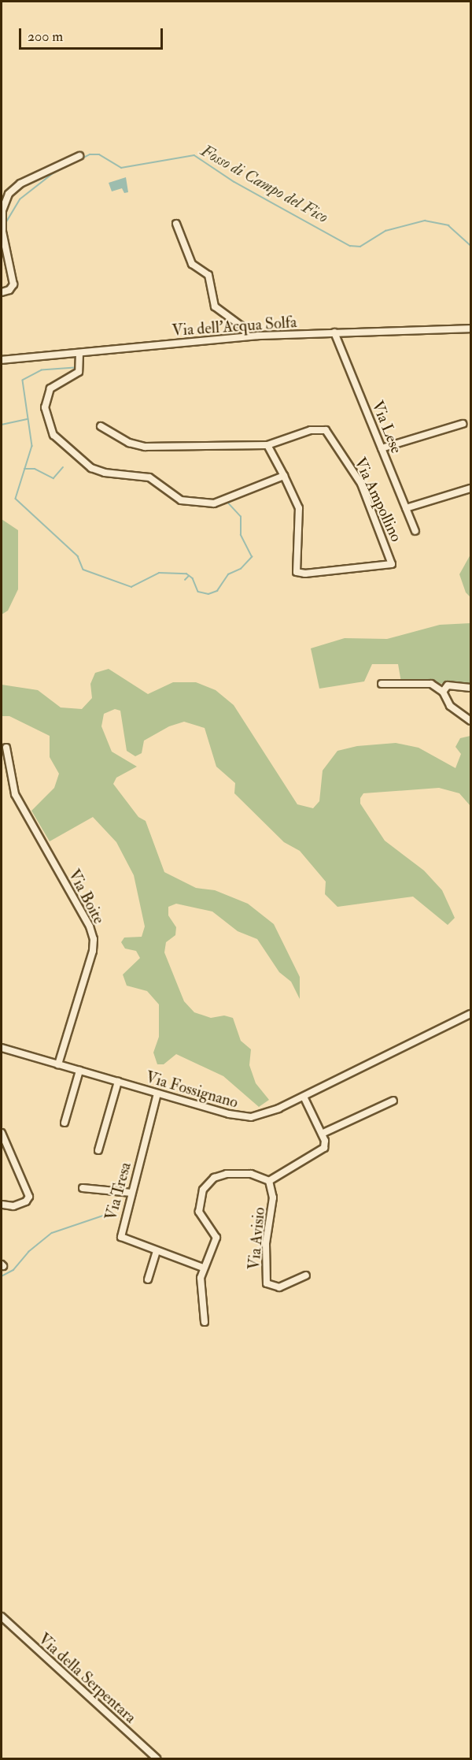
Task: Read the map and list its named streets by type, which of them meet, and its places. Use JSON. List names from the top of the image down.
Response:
{
  "streets": {
    "street": [
      "Via dell'Acqua Solfa",
      "Via Lese",
      "Via Ampollino",
      "Via Boite",
      "Via Fossignano",
      "Via Tresa",
      "Via Avisio",
      "Via della Serpentara"
    ]
  },
  "crossings": [
    ["Via dell'Acqua Solfa", "Via Lese"],
    ["Via Boite", "Via Fossignano"],
    ["Via Fossignano", "Via Tresa"]
  ],
  "water": ["Fosso di Campo del Fico"],
  "scale_bar": "200 m"
}
